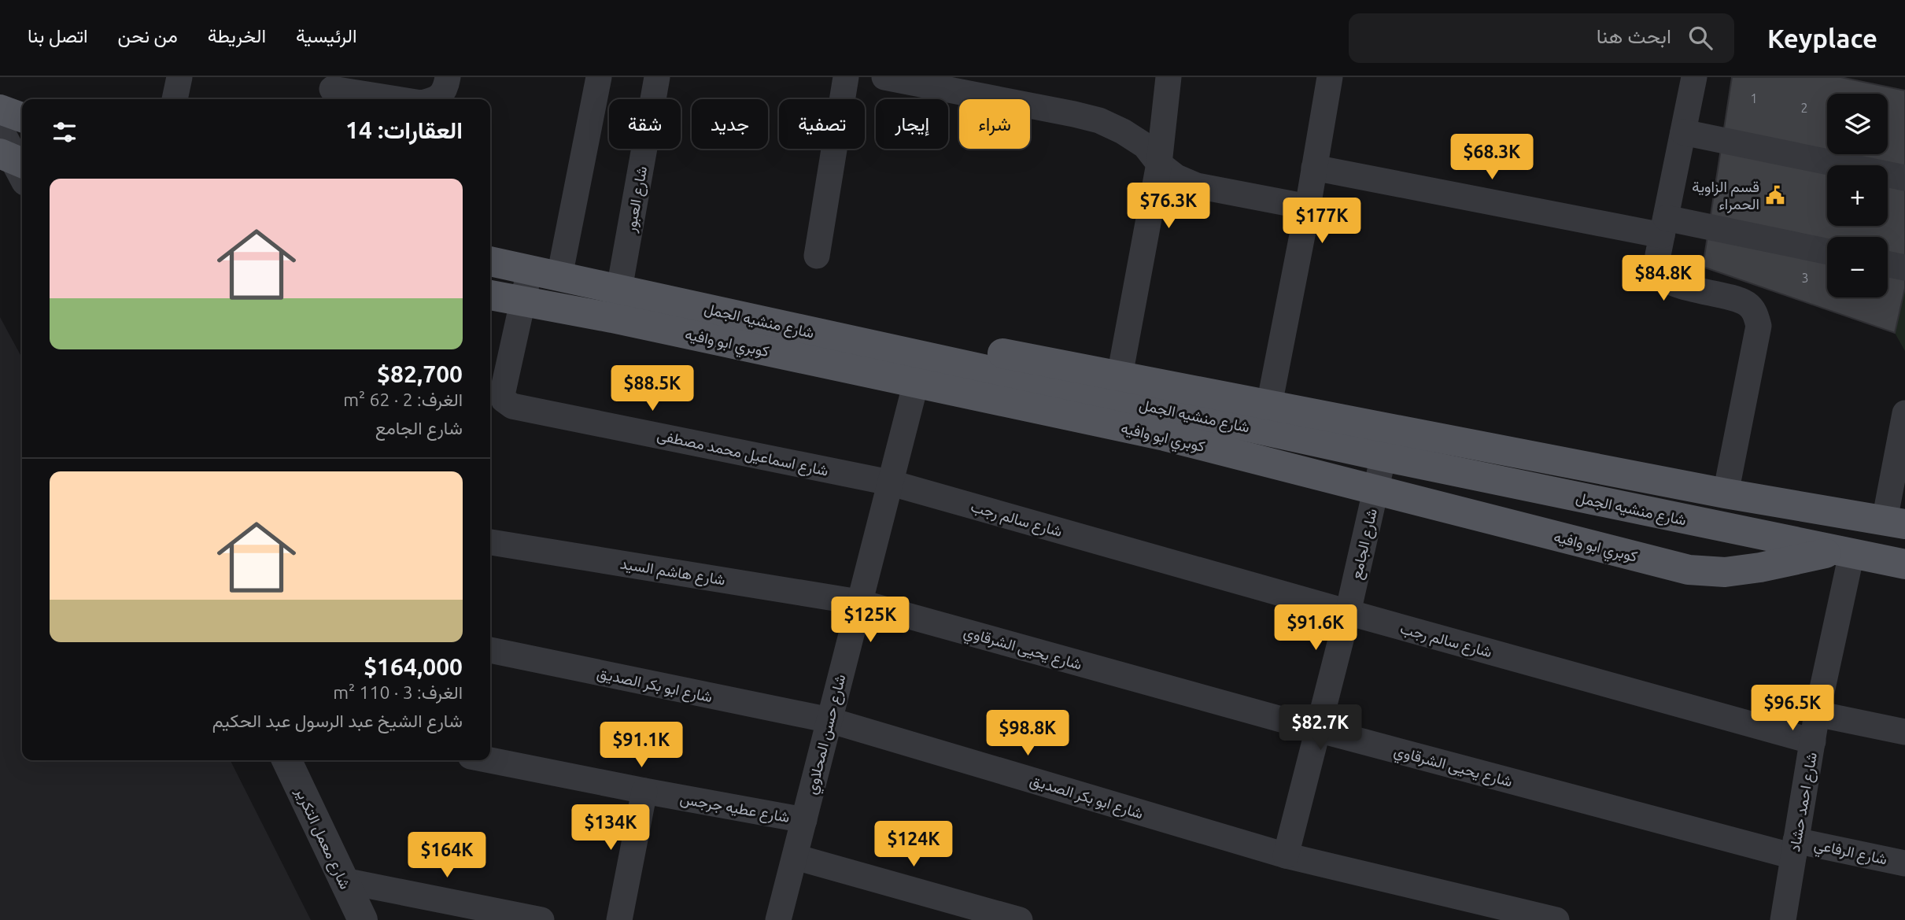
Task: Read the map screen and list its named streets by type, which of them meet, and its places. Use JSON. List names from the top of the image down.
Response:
{
  "streets": {
    "main road": ["شارع منشيه الجمل", "كوبري ابو وافيه"],
    "street": [
      "شارع العبور",
      "شارع اسماعيل محمد مصطفى",
      "شارع سالم رجب",
      "شارع الجامع",
      "شارع هاشم السيد",
      "شارع يحيى الشرقاوي",
      "شارع ابو بكر الصديق",
      "شارع حسن المحلاوي",
      "شارع احمد حشاد",
      "شارع عطيه جرجس",
      "شارع معمل التكرير",
      "شارع الرفاعي"
    ]
  },
  "crossings": [
    ["شارع العبور", "شارع منشيه الجمل"],
    ["شارع منشيه الجمل", "كوبري ابو وافيه"],
    ["شارع منشيه الجمل", "شارع اسماعيل محمد مصطفى"],
    ["شارع منشيه الجمل", "شارع الجامع"],
    ["شارع منشيه الجمل", "شارع حسن المحلاوي"],
    ["شارع منشيه الجمل", "شارع احمد حشاد"],
    ["كوبري ابو وافيه", "شارع احمد حشاد"],
    ["شارع اسماعيل محمد مصطفى", "شارع سالم رجب"],
    ["شارع اسماعيل محمد مصطفى", "شارع حسن المحلاوي"],
    ["شارع سالم رجب", "شارع الجامع"],
    ["شارع سالم رجب", "شارع حسن المحلاوي"],
    ["شارع سالم رجب", "شارع احمد حشاد"],
    ["شارع الجامع", "شارع يحيى الشرقاوي"],
    ["شارع الجامع", "شارع ابو بكر الصديق"],
    ["شارع هاشم السيد", "شارع يحيى الشرقاوي"],
    ["شارع هاشم السيد", "شارع حسن المحلاوي"],
    ["شارع يحيى الشرقاوي", "شارع حسن المحلاوي"],
    ["شارع يحيى الشرقاوي", "شارع احمد حشاد"],
    ["شارع يحيى الشرقاوي", "شارع الرفاعي"],
    ["شارع ابو بكر الصديق", "شارع حسن المحلاوي"],
    ["شارع حسن المحلاوي", "شارع عطيه جرجس"],
    ["شارع احمد حشاد", "شارع الرفاعي"]
  ],
  "places": {
    "public building": ["قسم الزاوية الحمراء"]
  },
  "house_numbers": ["1", "2", "3"],
  "page": {
    "header": "Keyplace",
    "search": "ابحث هنا",
    "nav": [
      "الرئيسية",
      "الخريطة",
      "من نحن",
      "اتصل بنا"
    ],
    "map_buttons": ["+", "−"],
    "chip": [
      "شراء",
      "إيجار",
      "تصفية",
      "جديد",
      "شقة"
    ],
    "heading": "العقارات: 14",
    "price": [
      "$68.3K",
      "$76.3K",
      "$177K",
      "$84.8K",
      "$88.5K",
      "$125K",
      "$91.6K",
      "$96.5K",
      "$82.7K",
      "$98.8K",
      "$91.1K",
      "$134K",
      "$124K",
      "$164K"
    ],
    "list": [
      {
        "name": "$82,700",
        "note": "الغرف: 2 · 62 m² · شارع الجامع"
      },
      {
        "name": "$164,000",
        "note": "الغرف: 3 · 110 m² · شارع الشيخ عبد الرسول عبد الحكيم"
      }
    ]
  }
}
